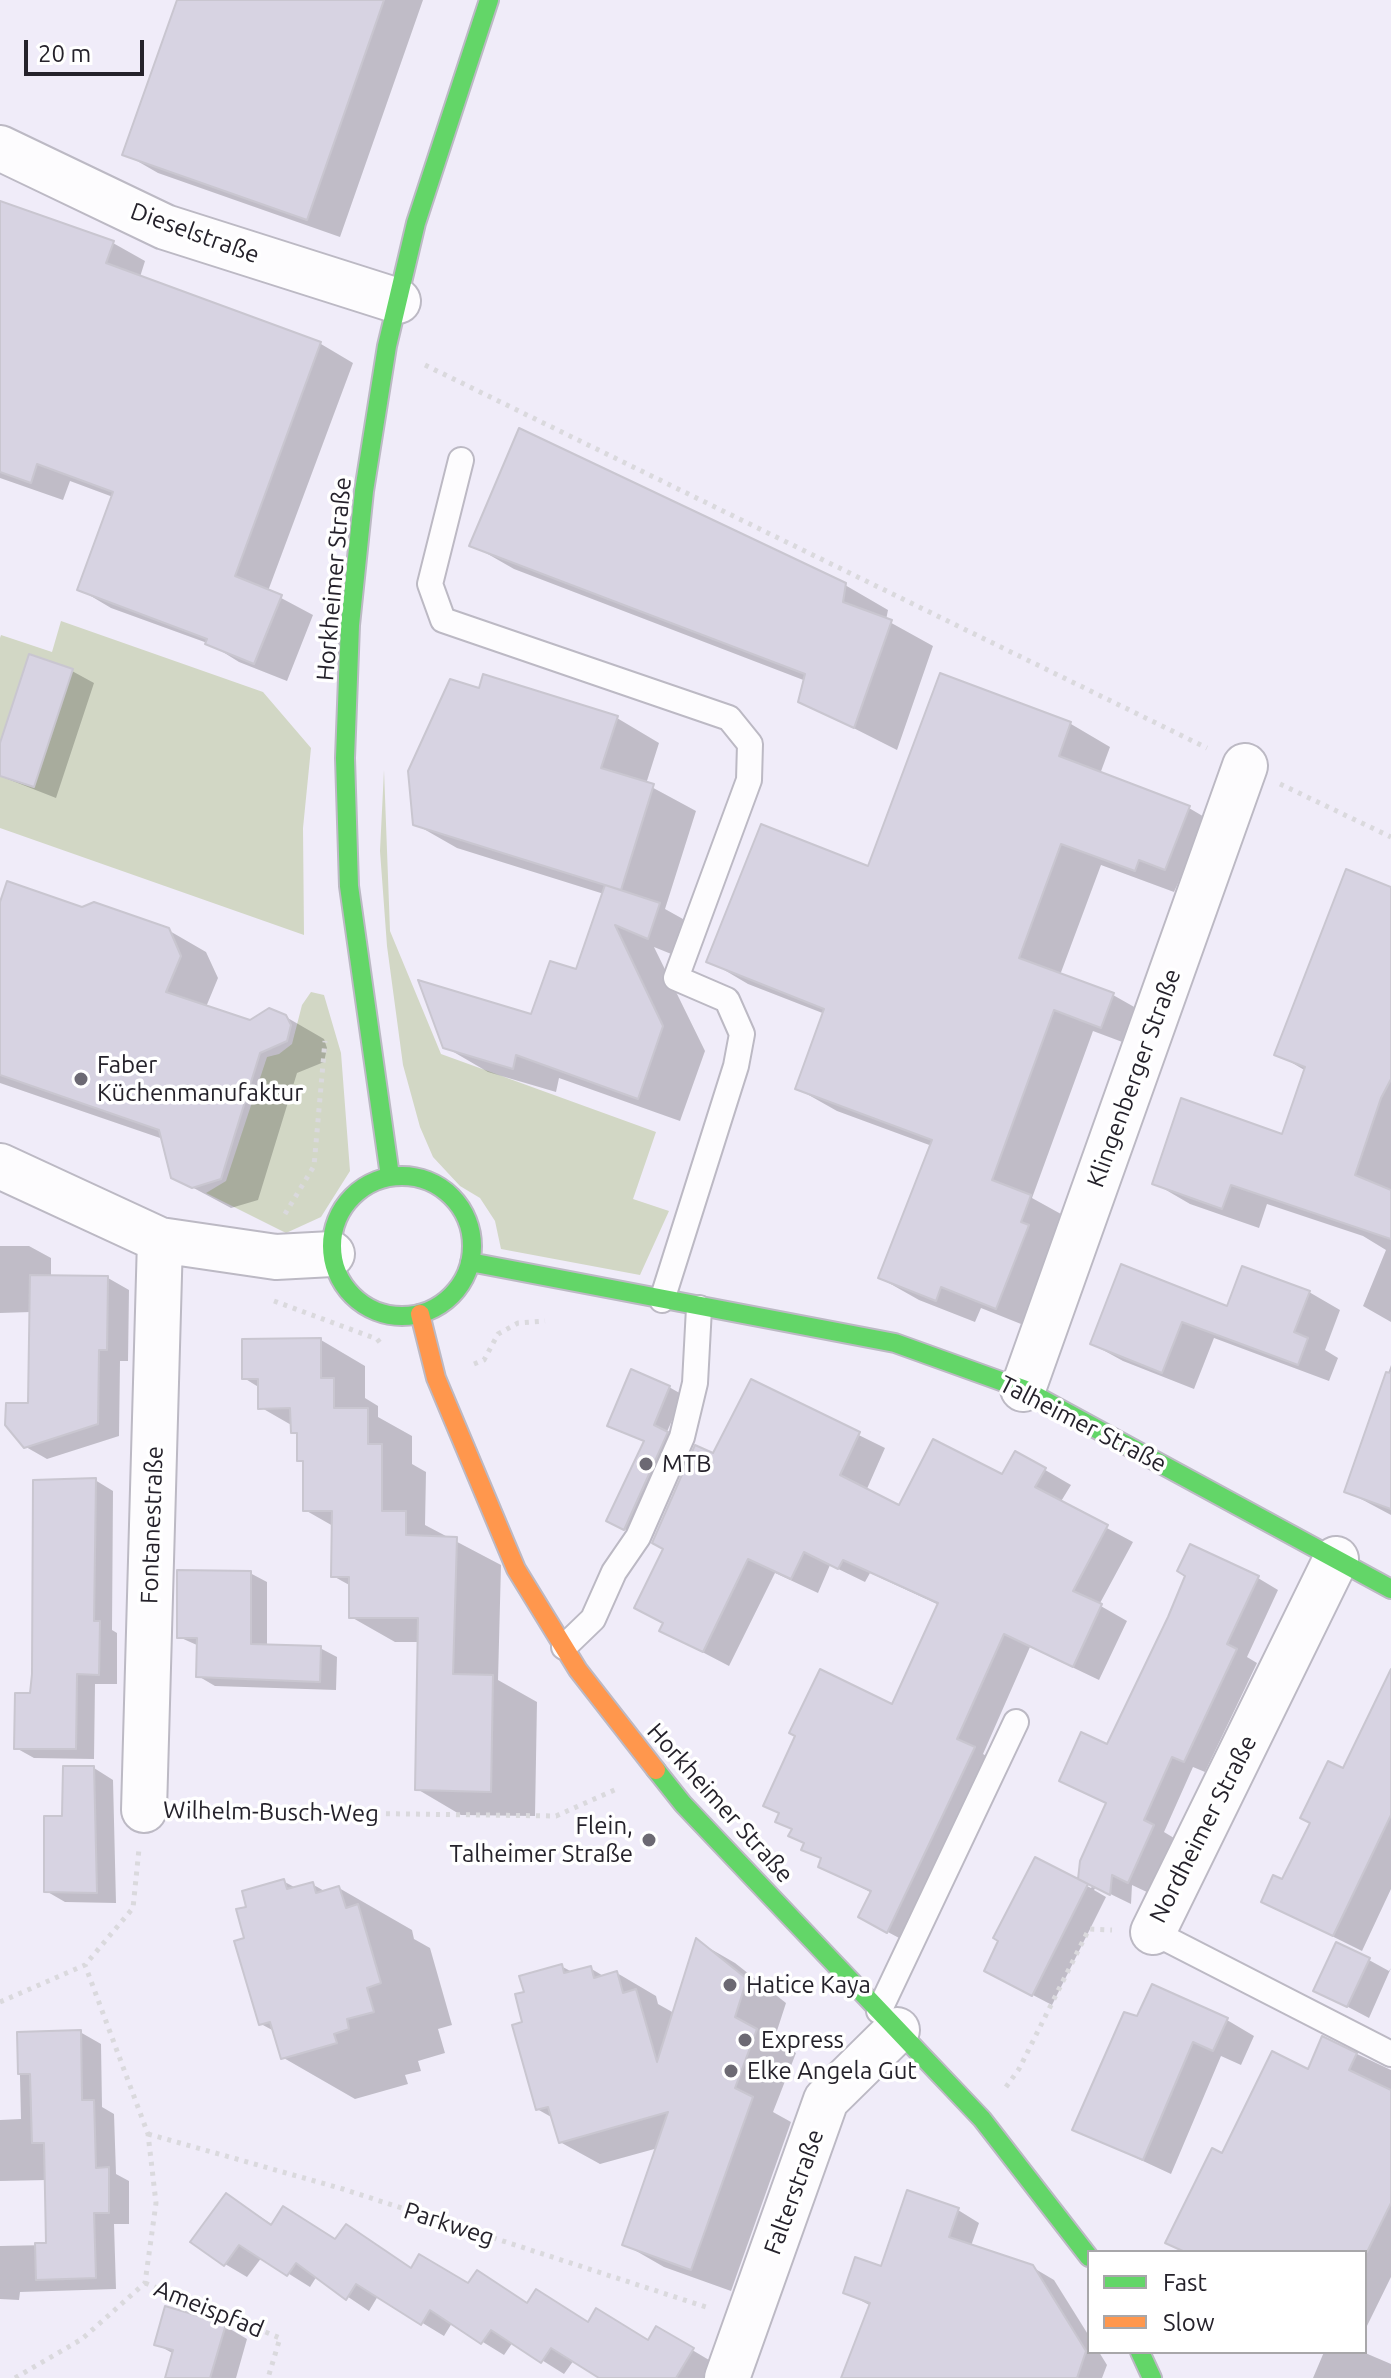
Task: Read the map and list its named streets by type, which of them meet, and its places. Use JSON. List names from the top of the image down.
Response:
{
  "streets": {
    "main road": ["Horkheimer Straße", "Talheimer Straße"],
    "street": [
      "Dieselstraße",
      "Klingenberger Straße",
      "Fontanestraße",
      "Nordheimer Straße",
      "Falterstraße"
    ],
    "path": ["Wilhelm-Busch-Weg", "Parkweg", "Ameispfad"]
  },
  "crossings": [
    ["Dieselstraße", "Horkheimer Straße"],
    ["Horkheimer Straße", "Talheimer Straße"],
    ["Horkheimer Straße", "Wilhelm-Busch-Weg"],
    ["Horkheimer Straße", "Nordheimer Straße"],
    ["Horkheimer Straße", "Falterstraße"],
    ["Klingenberger Straße", "Talheimer Straße"],
    ["Talheimer Straße", "Nordheimer Straße"],
    ["Fontanestraße", "Wilhelm-Busch-Weg"],
    ["Falterstraße", "Parkweg"]
  ],
  "places": [
    "Faber Küchenmanufaktur",
    "MTB",
    "Flein, Talheimer Straße",
    "Hatice Kaya",
    "Express",
    "Elke Angela Gut"
  ],
  "legend": ["Fast", "Slow"],
  "scale_bar": "20 m"
}
